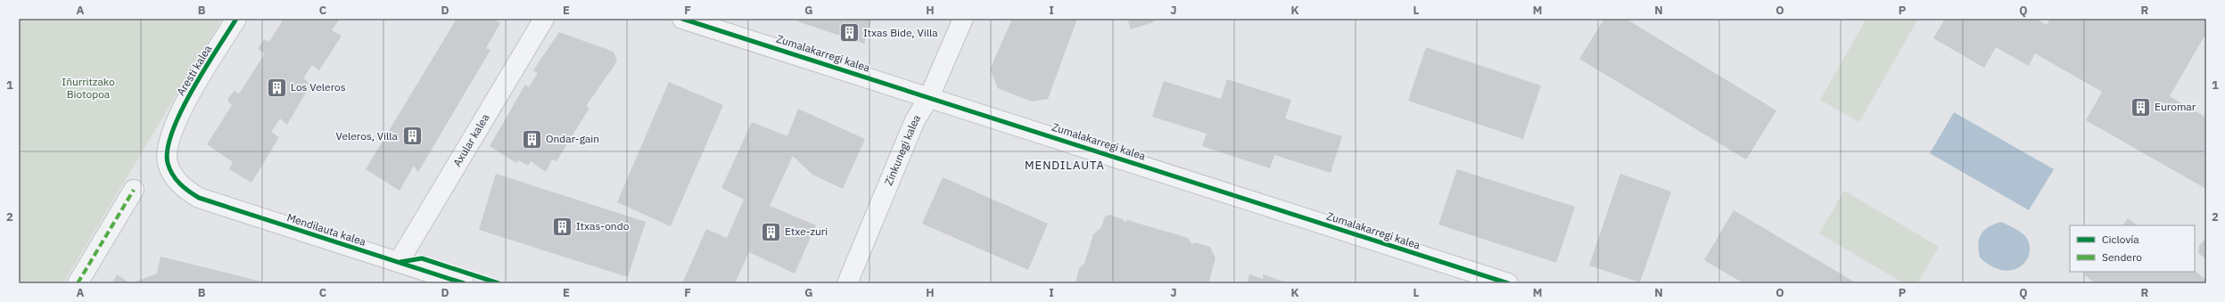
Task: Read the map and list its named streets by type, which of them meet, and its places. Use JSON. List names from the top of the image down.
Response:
{
  "streets": {
    "street": [
      "Zumalakarregi kalea",
      "Aresti kalea",
      "Axular kalea",
      "Zinkunegi kalea",
      "Mendilauta kalea"
    ]
  },
  "crossings": [
    ["Zumalakarregi kalea", "Zinkunegi kalea"],
    ["Aresti kalea", "Mendilauta kalea"],
    ["Axular kalea", "Mendilauta kalea"]
  ],
  "districts": ["MENDILAUTA"],
  "parks": ["Iñurritzako Biotopoa"],
  "places": {
    "building": [
      "Itxas Bide, Villa",
      "Los Veleros",
      "Euromar",
      "Veleros, Villa",
      "Ondar-gain",
      "Itxas-ondo",
      "Etxe-zuri"
    ]
  },
  "legend": ["Ciclovía", "Sendero"],
  "grid": {
    "columns": [
      "A",
      "B",
      "C",
      "D",
      "E",
      "F",
      "G",
      "H",
      "I",
      "J",
      "K",
      "L",
      "M",
      "N",
      "O",
      "P",
      "Q",
      "R"
    ],
    "rows": ["1", "2"]
  }
}
